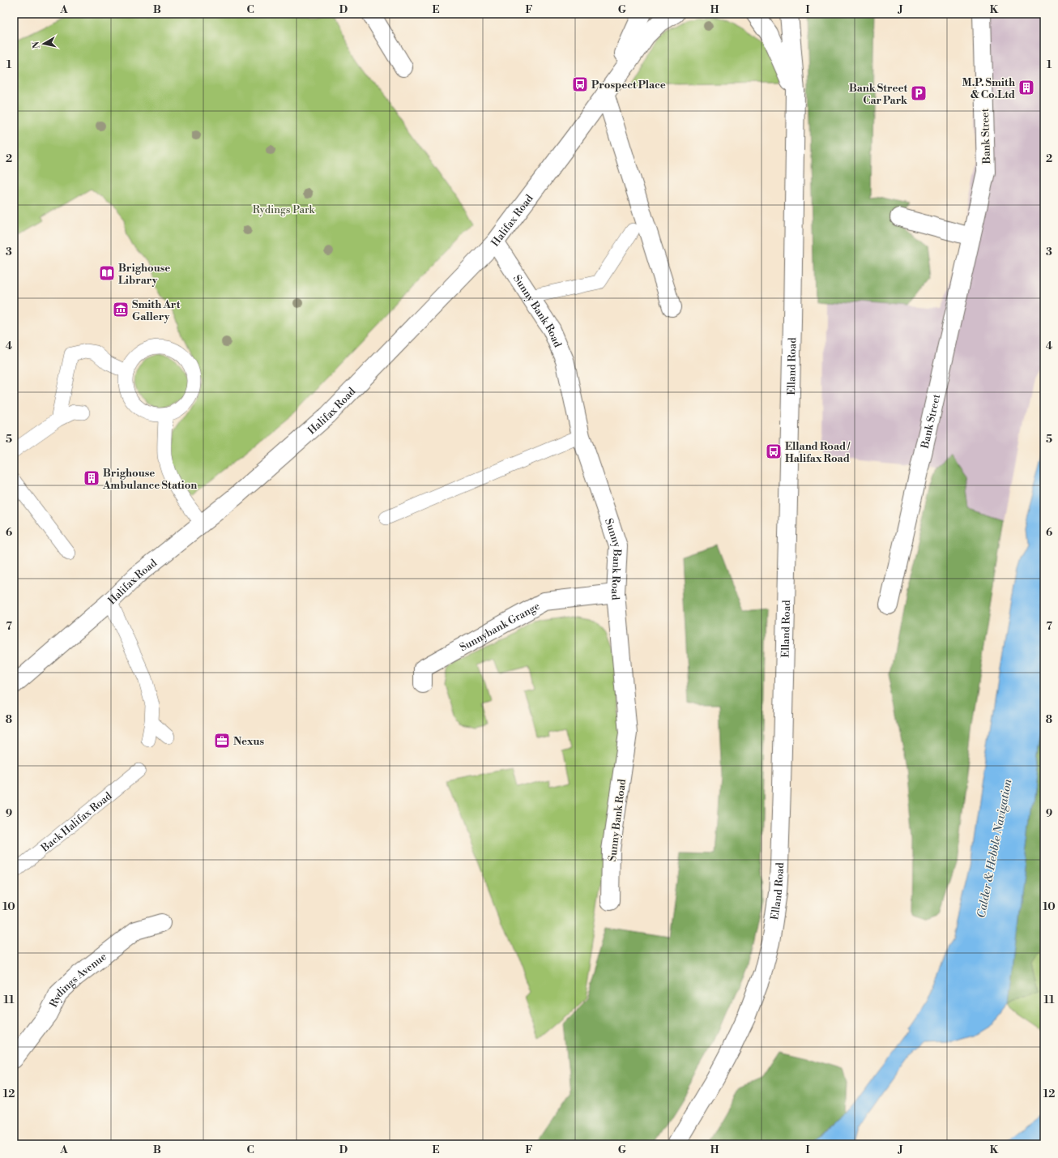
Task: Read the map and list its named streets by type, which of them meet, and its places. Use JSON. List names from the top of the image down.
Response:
{
  "streets": {
    "main road": [
      "Bank Street",
      "Halifax Road",
      "Sunny Bank Road",
      "Elland Road",
      "Sunnybank Grange",
      "Rydings Avenue"
    ],
    "lane": ["Back Halifax Road"]
  },
  "crossings": [
    ["Halifax Road", "Sunny Bank Road"],
    ["Sunny Bank Road", "Sunnybank Grange"]
  ],
  "water": ["Calder & Hebble Navigation"],
  "parks": ["Rydings Park"],
  "places": {
    "bus stop": ["Prospect Place", "Elland Road / Halifax Road"],
    "building": ["M.P. Smith & Co.Ltd", "Brighouse Ambulance Station"],
    "parking": ["Bank Street Car Park"],
    "library": ["Brighouse Library"],
    "museum": ["Smith Art Gallery"],
    "office": ["Nexus"]
  },
  "north": "left",
  "grid": {
    "columns": [
      "A",
      "B",
      "C",
      "D",
      "E",
      "F",
      "G",
      "H",
      "I",
      "J",
      "K"
    ],
    "rows": [
      "1",
      "2",
      "3",
      "4",
      "5",
      "6",
      "7",
      "8",
      "9",
      "10",
      "11",
      "12"
    ]
  }
}
